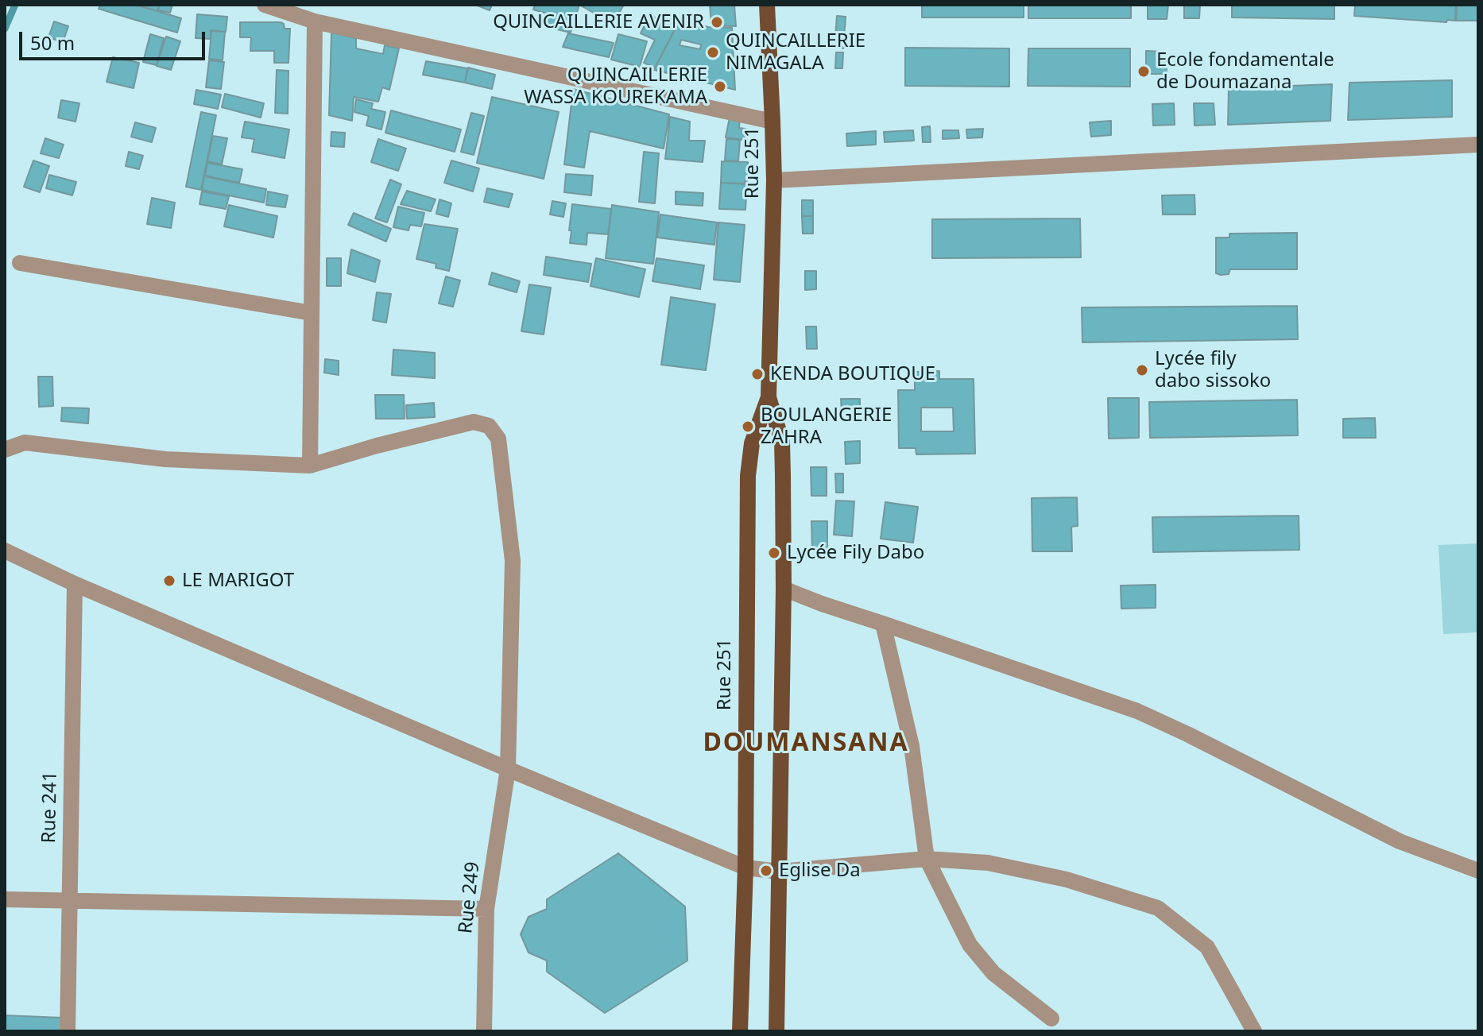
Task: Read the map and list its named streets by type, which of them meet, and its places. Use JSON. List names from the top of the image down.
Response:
{
  "streets": {
    "main road": ["Rue 251"],
    "street": ["Rue 241", "Rue 249"]
  },
  "districts": ["DOUMANSANA"],
  "places": [
    "QUINCAILLERIE AVENIR",
    "QUINCAILLERIE NIMAGALA",
    "Ecole fondamentale de Doumazana",
    "QUINCAILLERIE WASSA KOUREKAMA",
    "Lycée fily dabo sissoko",
    "KENDA BOUTIQUE",
    "BOULANGERIE ZAHRA",
    "Lycée Fily Dabo",
    "LE MARIGOT",
    "Eglise Da"
  ],
  "scale_bar": "50 m"
}
